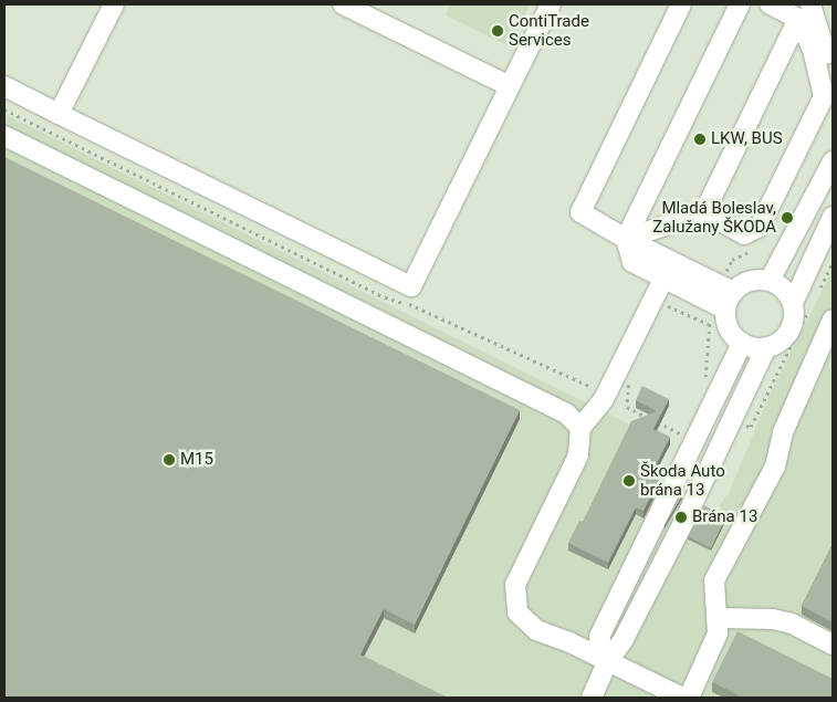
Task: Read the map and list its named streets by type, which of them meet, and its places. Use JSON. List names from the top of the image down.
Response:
{
  "places": [
    "ContiTrade Services",
    "LKW, BUS",
    "Mladá Boleslav, Zalužany ŠKODA",
    "M15",
    "Škoda Auto brána 13",
    "Brána 13"
  ]
}
